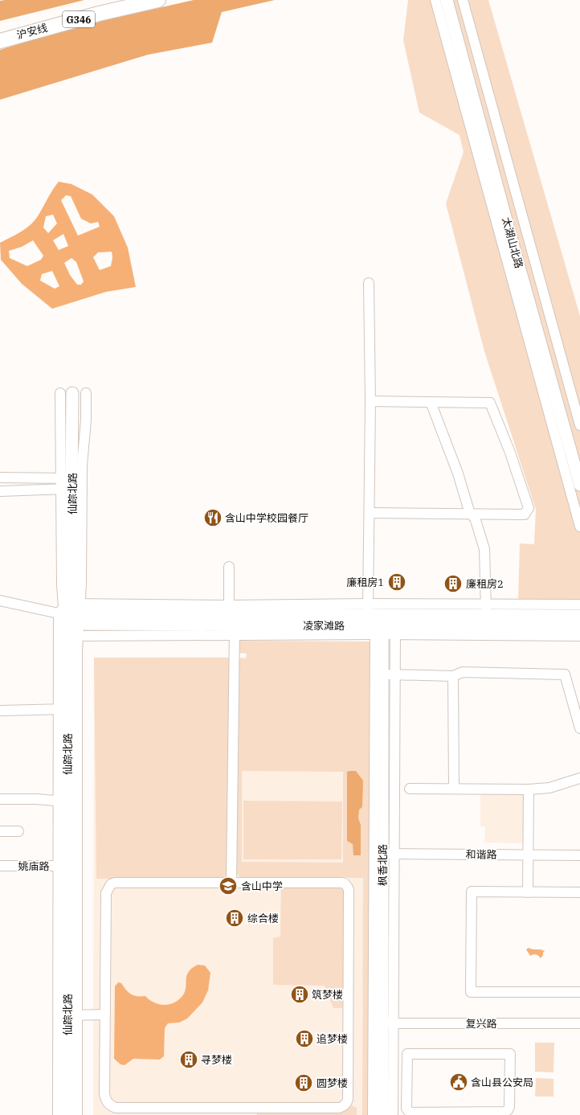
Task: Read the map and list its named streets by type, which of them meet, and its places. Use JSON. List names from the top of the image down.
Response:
{
  "streets": {
    "highway": ["G346", "沪安线"],
    "main road": [
      "太湖山北路",
      "仙踪北路",
      "凌家滩路",
      "枫香北路"
    ],
    "street": ["和谐路", "姚庙路", "复兴路"]
  },
  "crossings": [
    ["仙踪北路", "凌家滩路"],
    ["仙踪北路", "姚庙路"],
    ["凌家滩路", "枫香北路"],
    ["和谐路", "枫香北路"],
    ["枫香北路", "复兴路"]
  ],
  "places": {
    "restaurant": ["含山中学校园餐厅"],
    "building": [
      "廉租房1",
      "廉租房2",
      "综合楼",
      "筑梦楼",
      "追梦楼",
      "寻梦楼",
      "圆梦楼"
    ],
    "school or university": ["含山中学"],
    "public building": ["含山县公安局"]
  }
}
